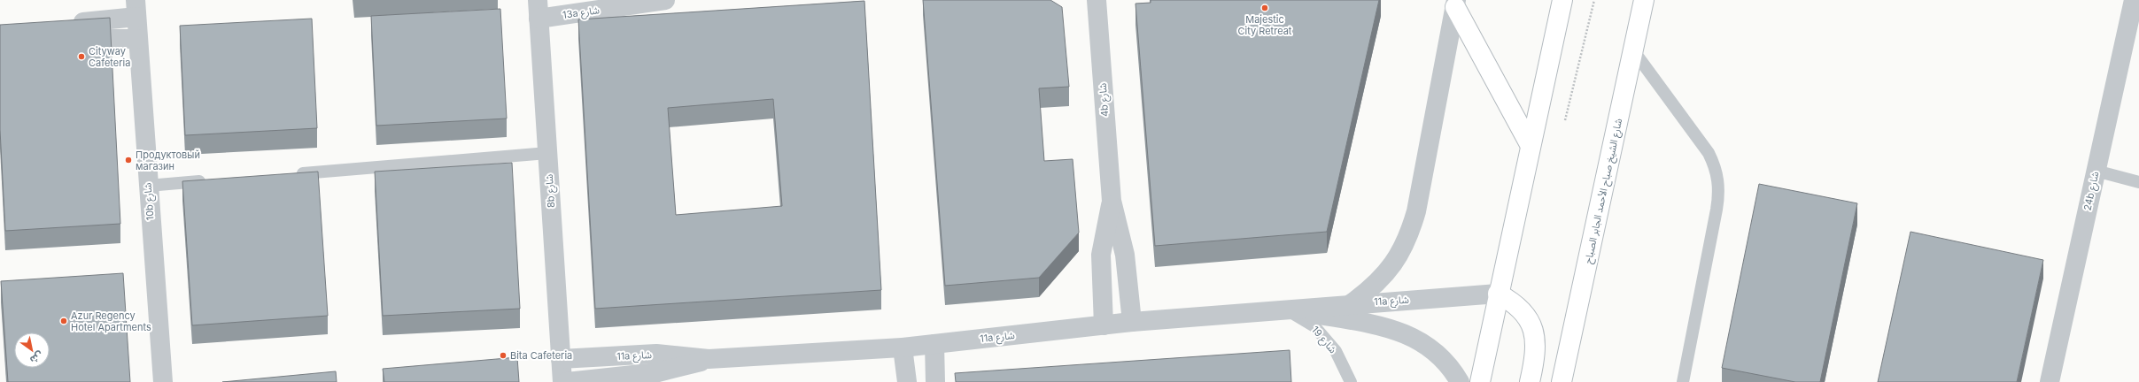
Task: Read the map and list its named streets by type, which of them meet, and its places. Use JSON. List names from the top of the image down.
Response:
{
  "streets": {
    "main road": ["شارع الشيخ صباح الأحمد الجابر الصباح"],
    "street": [
      "13a شارع",
      "4b شارع",
      "8b شارع",
      "24b شارع",
      "10b شارع",
      "11a شارع"
    ],
    "lane": ["شارع 19"]
  },
  "crossings": [
    ["13a شارع", "8b شارع"],
    ["4b شارع", "11a شارع"],
    ["8b شارع", "11a شارع"],
    ["11a شارع", "شارع 19"]
  ],
  "places": [
    "Majestic City Retreat",
    "Cityway Cafeteria",
    "Продуктовый магазин",
    "Azur Regency Hotel Apartments",
    "Bita Cafeteria"
  ],
  "north": "bottom right"
}
